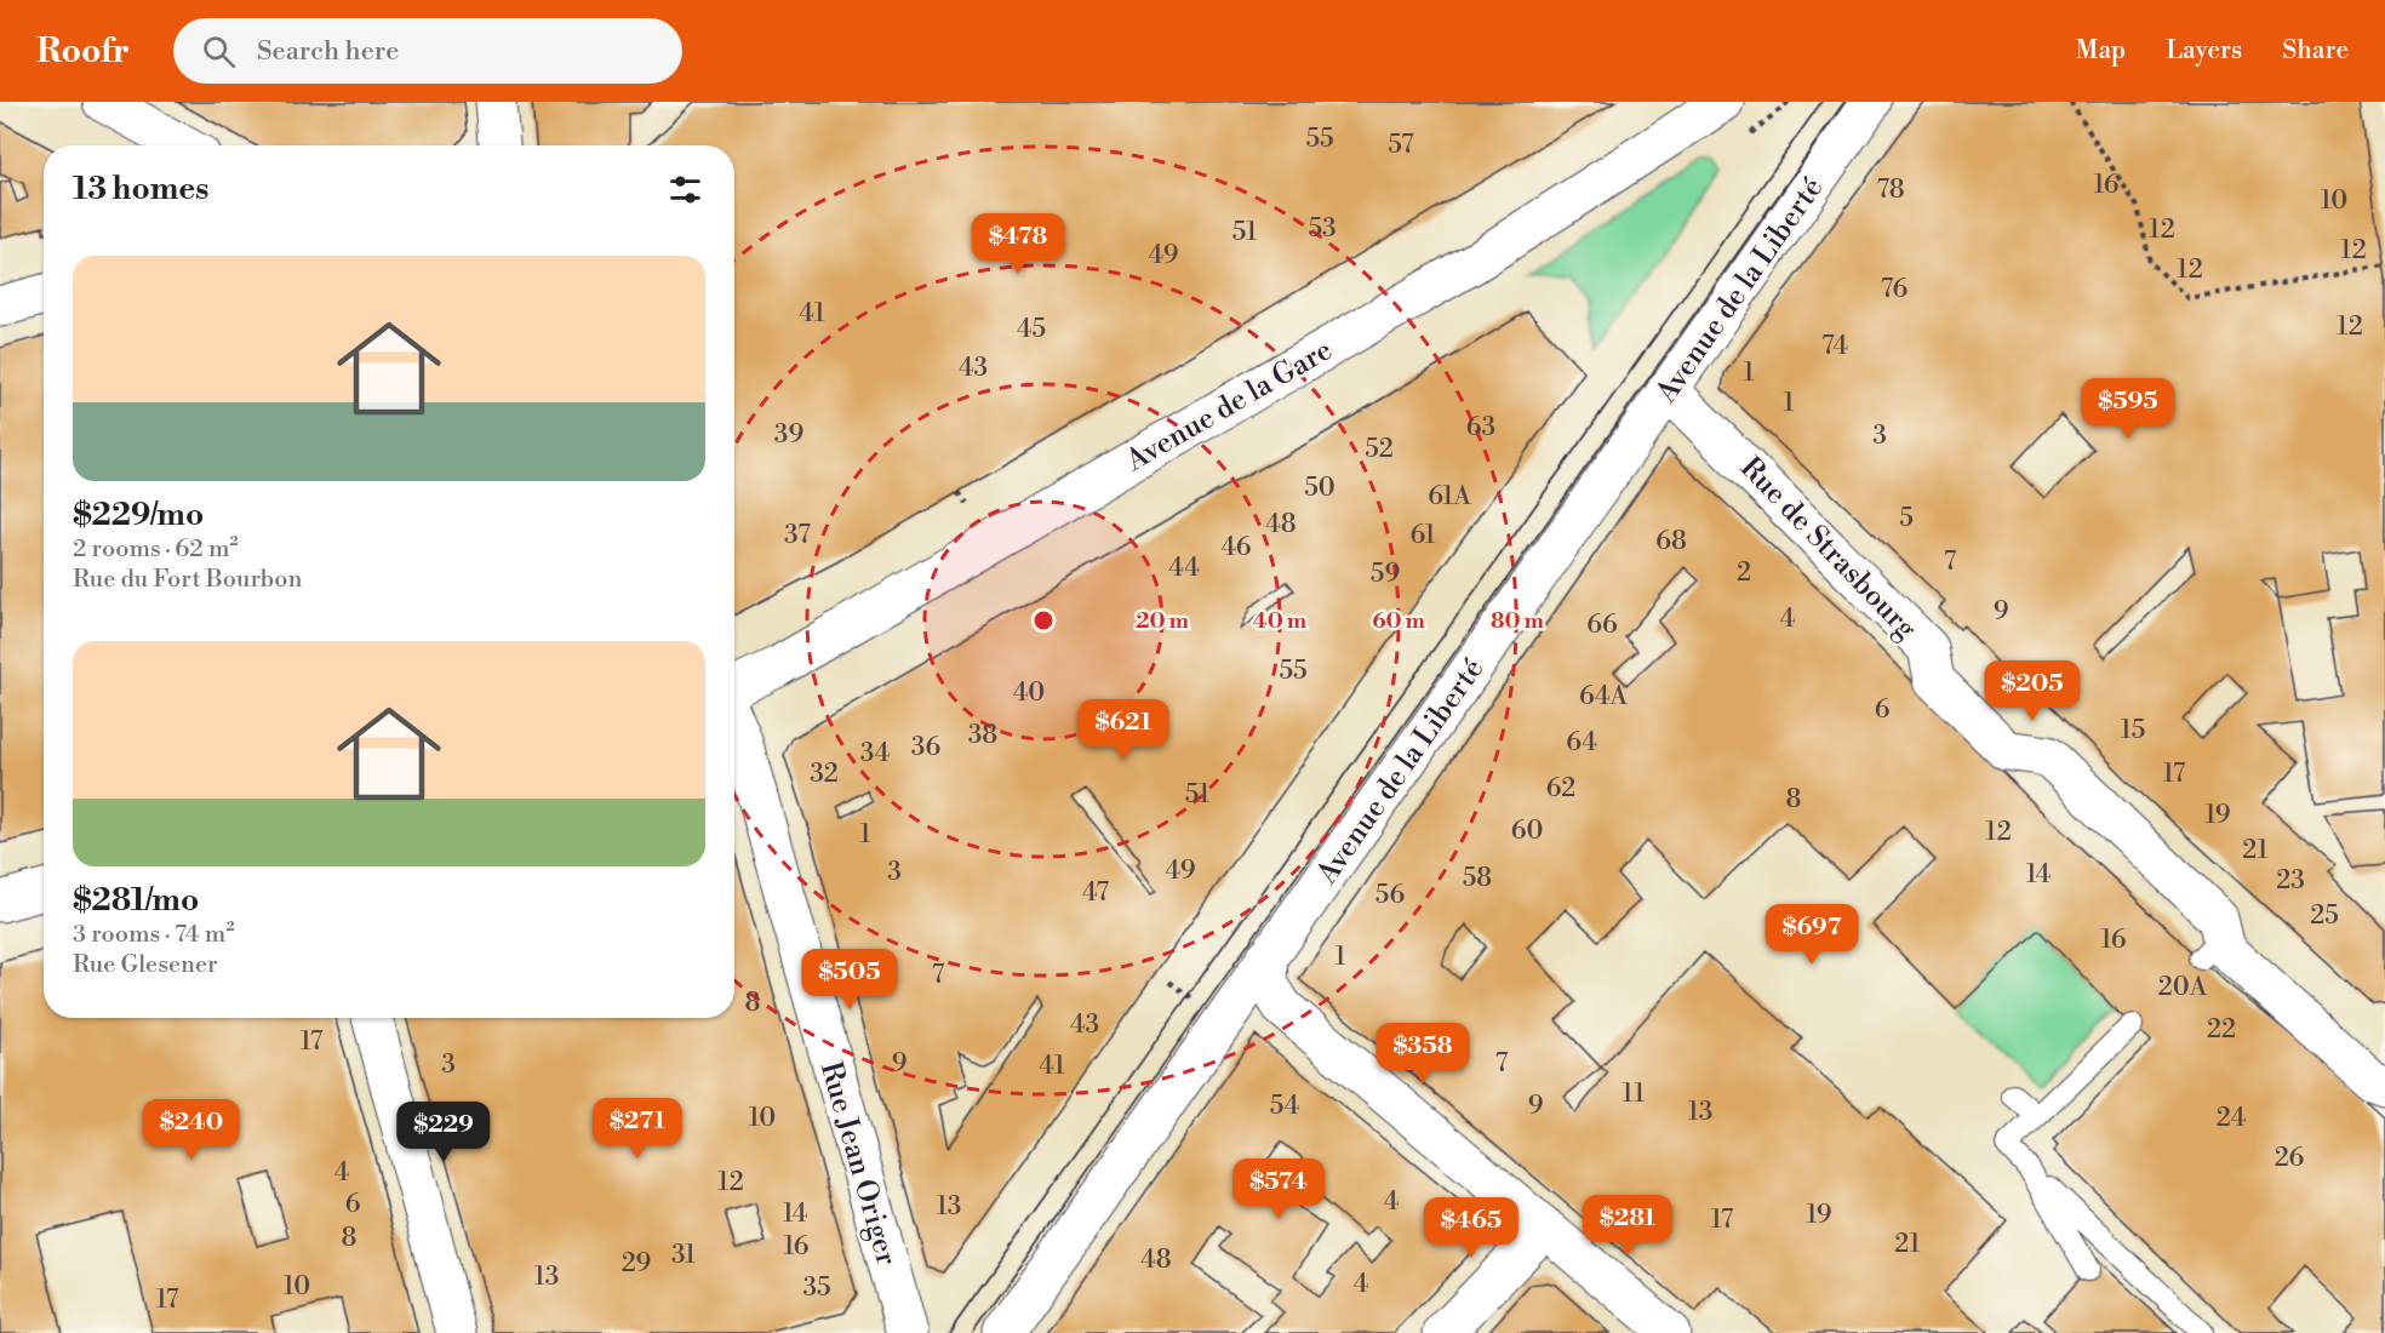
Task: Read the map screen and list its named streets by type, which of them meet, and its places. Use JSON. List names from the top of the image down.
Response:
{
  "streets": {
    "main road": [
      "Avenue de la Liberté",
      "Avenue de la Gare",
      "Rue de Strasbourg",
      "Rue Jean Origer"
    ]
  },
  "crossings": [
    ["Avenue de la Liberté", "Rue de Strasbourg"]
  ],
  "house_numbers": [
    "55",
    "57",
    "16",
    "78",
    "10",
    "53",
    "12",
    "51",
    "12",
    "49",
    "12",
    "76",
    "41",
    "12",
    "45",
    "74",
    "43",
    "1",
    "1",
    "63",
    "39",
    "3",
    "52",
    "50",
    "61A",
    "5",
    "48",
    "37",
    "61",
    "68",
    "46",
    "7",
    "44",
    "2",
    "59",
    "9",
    "4",
    "66",
    "55",
    "40",
    "64A",
    "6",
    "15",
    "38",
    "64",
    "36",
    "34",
    "32",
    "17",
    "62",
    "51",
    "8",
    "19",
    "60",
    "12",
    "1",
    "21",
    "49",
    "3",
    "14",
    "58",
    "23",
    "47",
    "56",
    "25",
    "16",
    "1",
    "7",
    "20A",
    "8",
    "43",
    "22",
    "17",
    "9",
    "7",
    "3",
    "41",
    "11",
    "54",
    "9",
    "13",
    "10",
    "24",
    "26",
    "4",
    "12",
    "4",
    "6",
    "13",
    "14",
    "19",
    "17",
    "8",
    "21",
    "16",
    "31",
    "48",
    "29",
    "13",
    "4",
    "10",
    "35",
    "17"
  ],
  "page": {
    "header": "Roofr",
    "search": "Search here",
    "nav": ["Map", "Layers", "Share"],
    "heading": "13 homes",
    "price": [
      "$478",
      "$595",
      "$205",
      "$621",
      "$697",
      "$505",
      "$358",
      "$271",
      "$240",
      "$229",
      "$574",
      "$281",
      "$465"
    ],
    "list": [
      {
        "name": "$229/mo",
        "note": "2 rooms · 62 m² · Rue du Fort Bourbon"
      },
      {
        "name": "$281/mo",
        "note": "3 rooms · 74 m² · Rue Glesener"
      }
    ]
  },
  "rings": [
    "20 m",
    "40 m",
    "60 m",
    "80 m"
  ]
}
